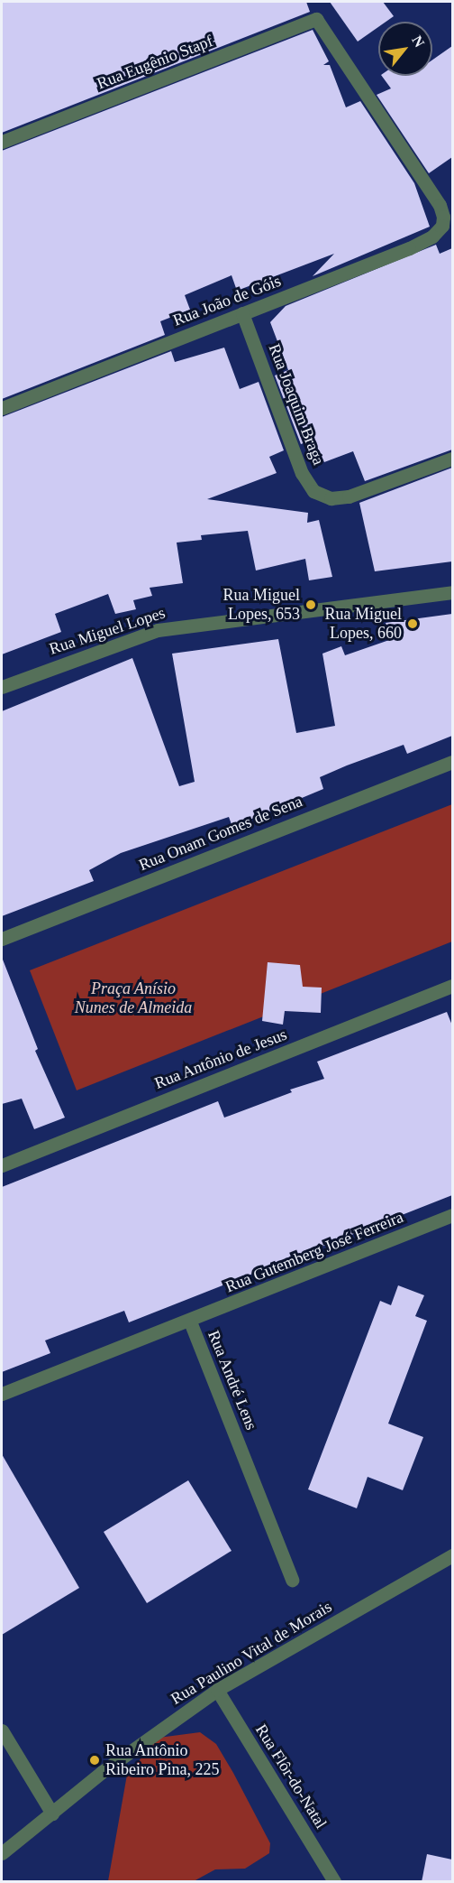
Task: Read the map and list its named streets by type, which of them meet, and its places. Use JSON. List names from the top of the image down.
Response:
{
  "streets": {
    "street": [
      "Rua Eugênio Stapf",
      "Rua João de Góis",
      "Rua Joaquim Braga",
      "Rua Miguel Lopes",
      "Rua Onam Gomes de Sena",
      "Rua Antônio de Jesus",
      "Rua Gutemberg José Ferreira",
      "Rua André Lens",
      "Rua Paulino Vital de Morais",
      "Rua Flôr-do-Natal"
    ]
  },
  "crossings": [
    ["Rua Eugênio Stapf", "Rua João de Góis"],
    ["Rua João de Góis", "Rua Joaquim Braga"],
    ["Rua Gutemberg José Ferreira", "Rua André Lens"],
    ["Rua Paulino Vital de Morais", "Rua Flôr-do-Natal"]
  ],
  "parks": ["Praça Anísio Nunes de Almeida"],
  "places": ["Rua Miguel Lopes, 653", "Rua Miguel Lopes, 660", "Rua Antônio Ribeiro Pina, 225"],
  "north": "top right"
}
